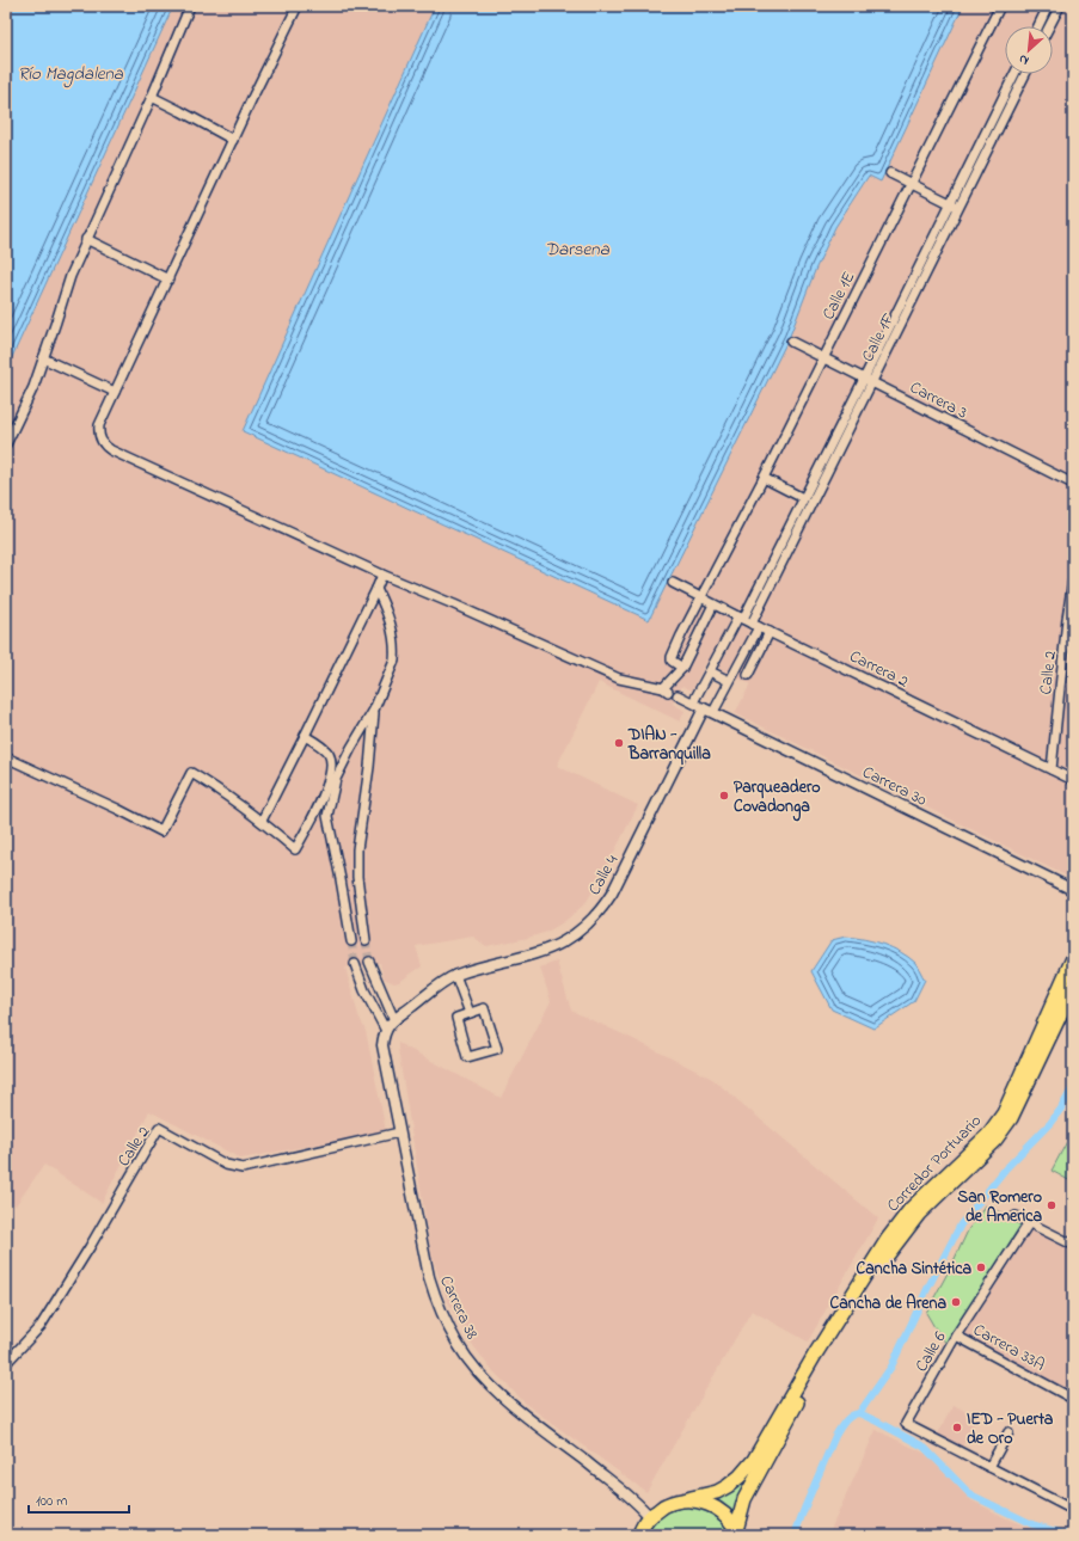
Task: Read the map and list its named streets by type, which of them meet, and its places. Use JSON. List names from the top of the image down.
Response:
{
  "streets": {
    "main road": ["Corredor Portuario"],
    "street": [
      "Calle 1E",
      "Calle 1F",
      "Carrera 3",
      "Carrera 2",
      "Calle 2",
      "Carrera 30",
      "Calle 4",
      "Carrera 38",
      "Carrera 33A",
      "Calle 6"
    ]
  },
  "crossings": [
    ["Calle 1E", "Carrera 3"],
    ["Calle 1E", "Carrera 2"],
    ["Calle 1F", "Carrera 3"],
    ["Calle 1F", "Carrera 2"],
    ["Calle 1F", "Carrera 30"],
    ["Carrera 2", "Calle 2"],
    ["Calle 2", "Carrera 38"],
    ["Carrera 30", "Calle 4"],
    ["Calle 4", "Carrera 38"],
    ["Corredor Portuario", "Carrera 38"],
    ["Carrera 33A", "Calle 6"]
  ],
  "water": ["Río Magdalena", "Darsena"],
  "places": [
    "DIAN - Barranquilla",
    "Parqueadero Covadonga",
    "San Romero de America",
    "Cancha Sintética",
    "Cancha de Arena",
    "IED - Puerta de Oro"
  ],
  "scale_bar": "100 m",
  "north": "bottom left"
}
